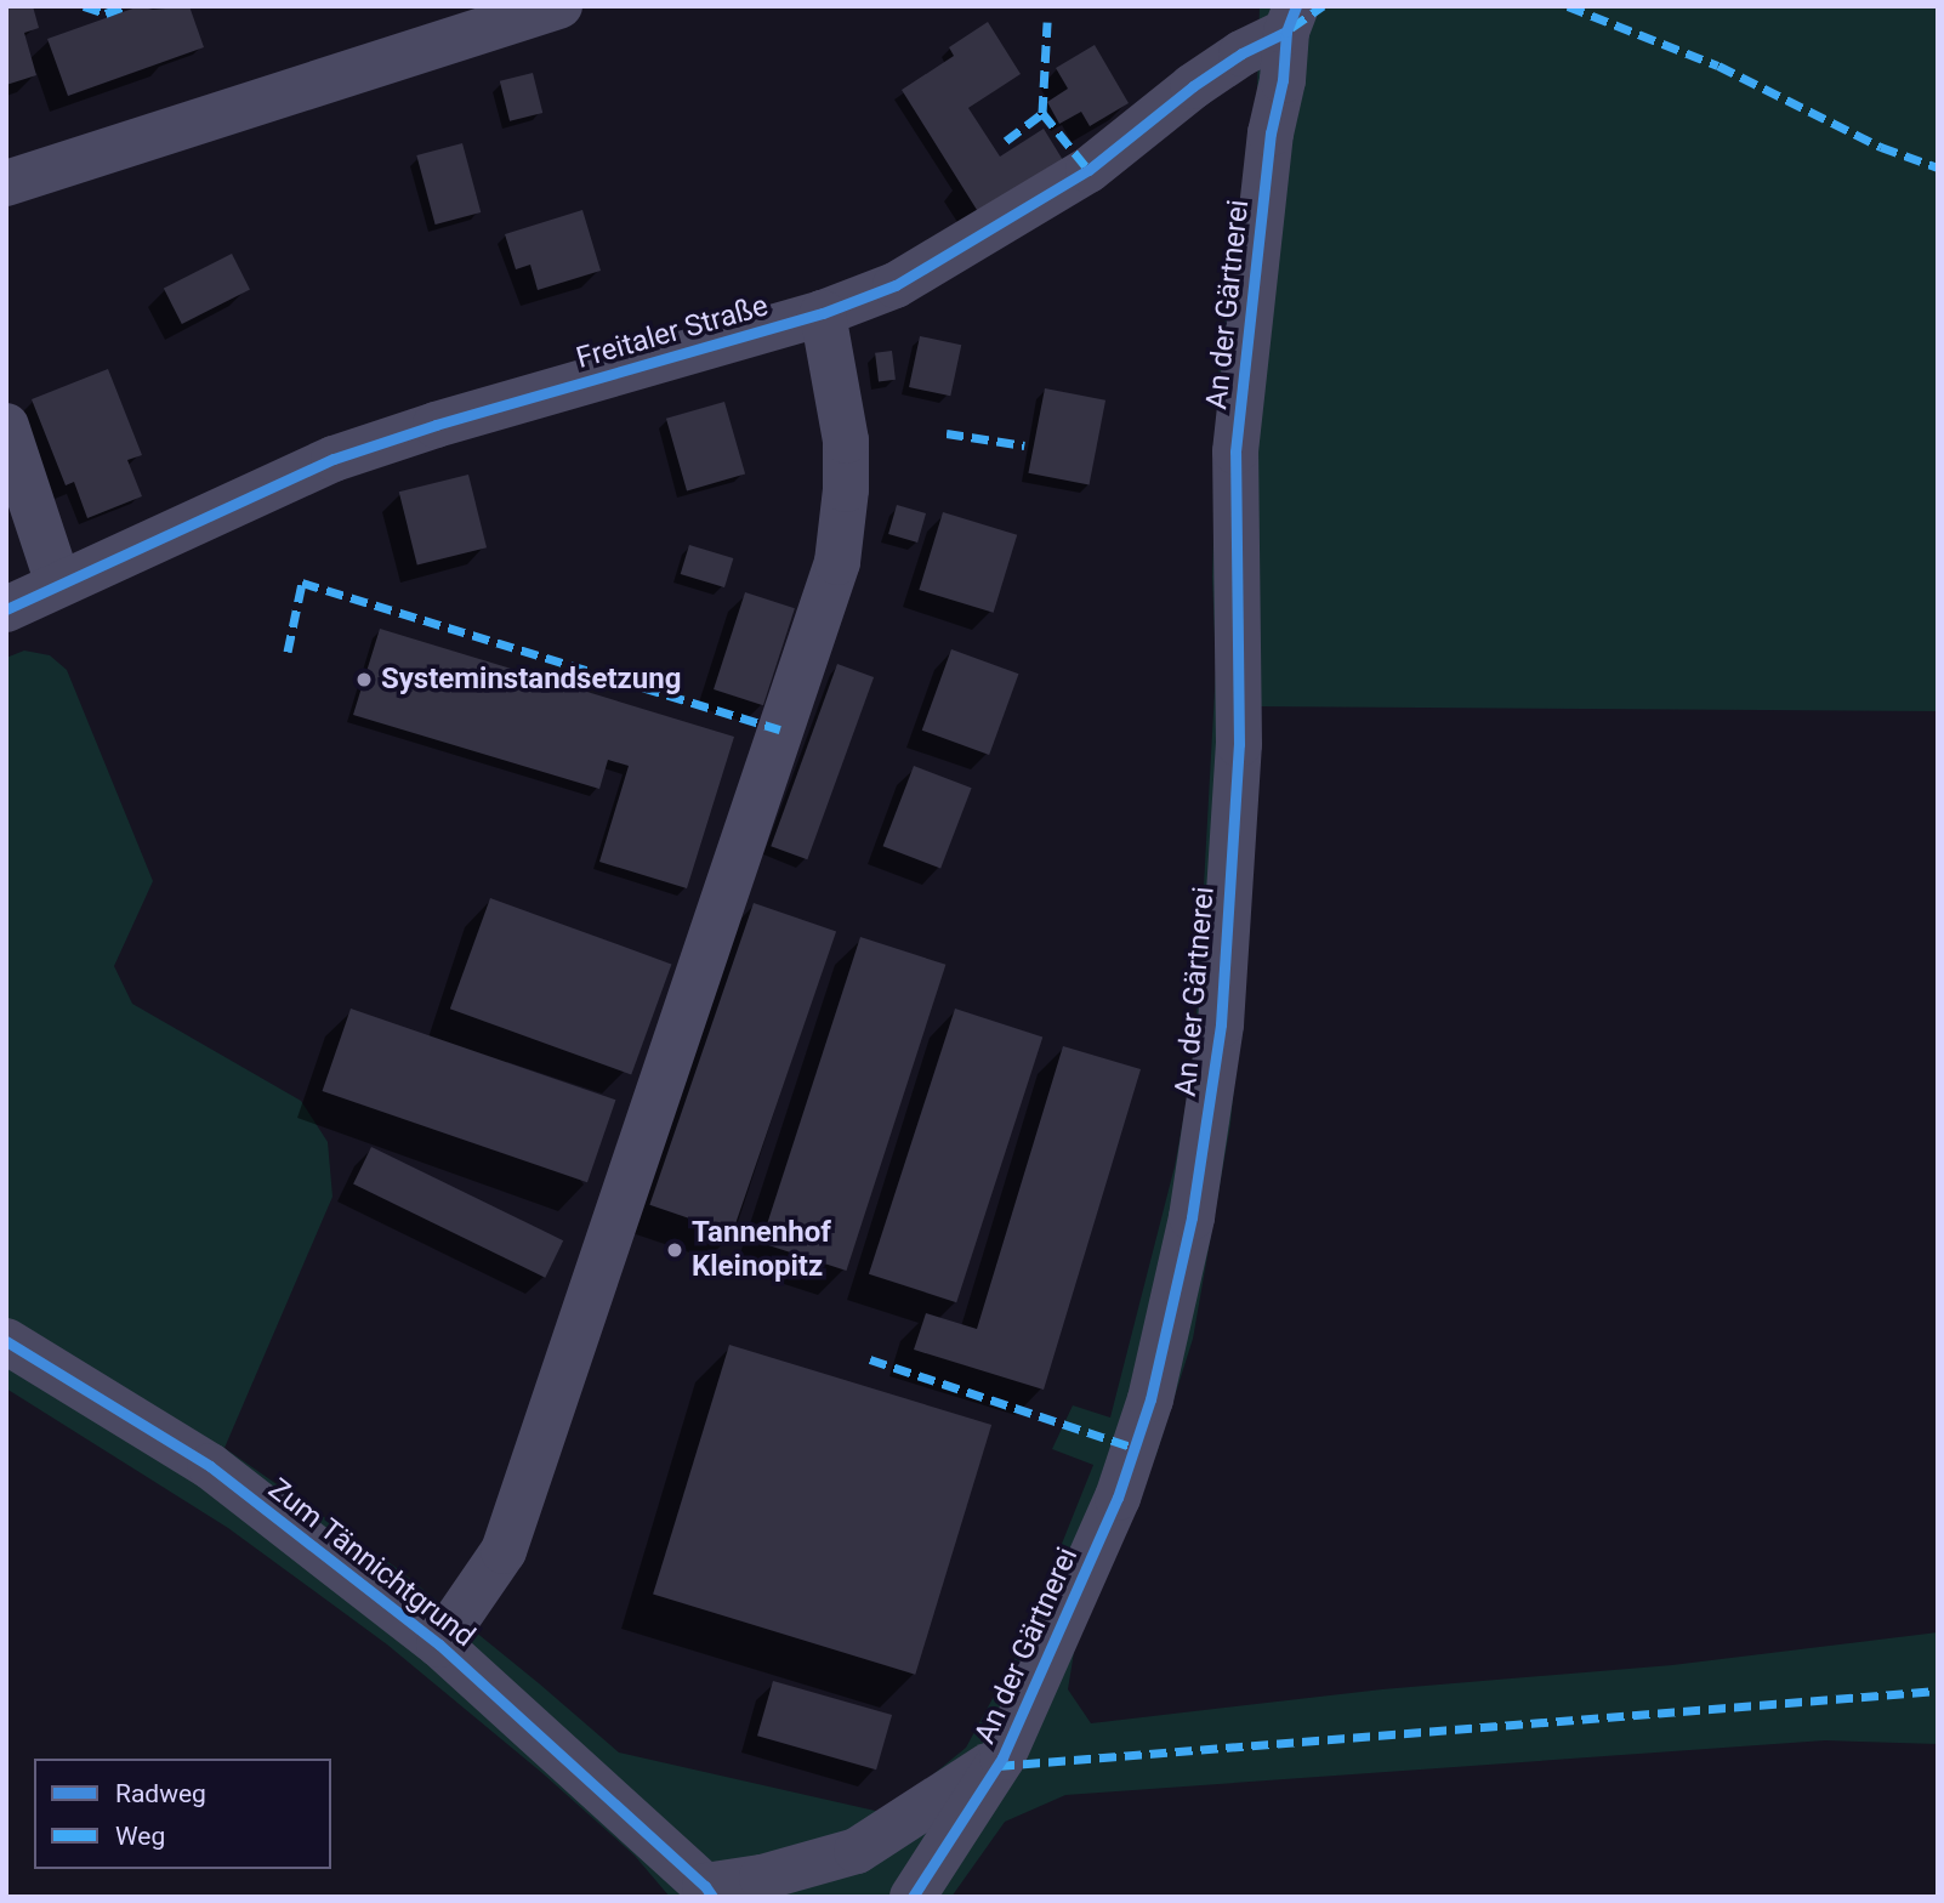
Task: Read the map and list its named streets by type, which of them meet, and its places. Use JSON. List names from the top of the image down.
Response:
{
  "streets": {
    "street": ["An der Gärtnerei", "Freitaler Straße", "Zum Tännichtgrund"]
  },
  "crossings": [
    ["An der Gärtnerei", "Freitaler Straße"]
  ],
  "places": ["Systeminstandsetzung", "Tannenhof Kleinopitz"],
  "legend": ["Radweg", "Weg"]
}
